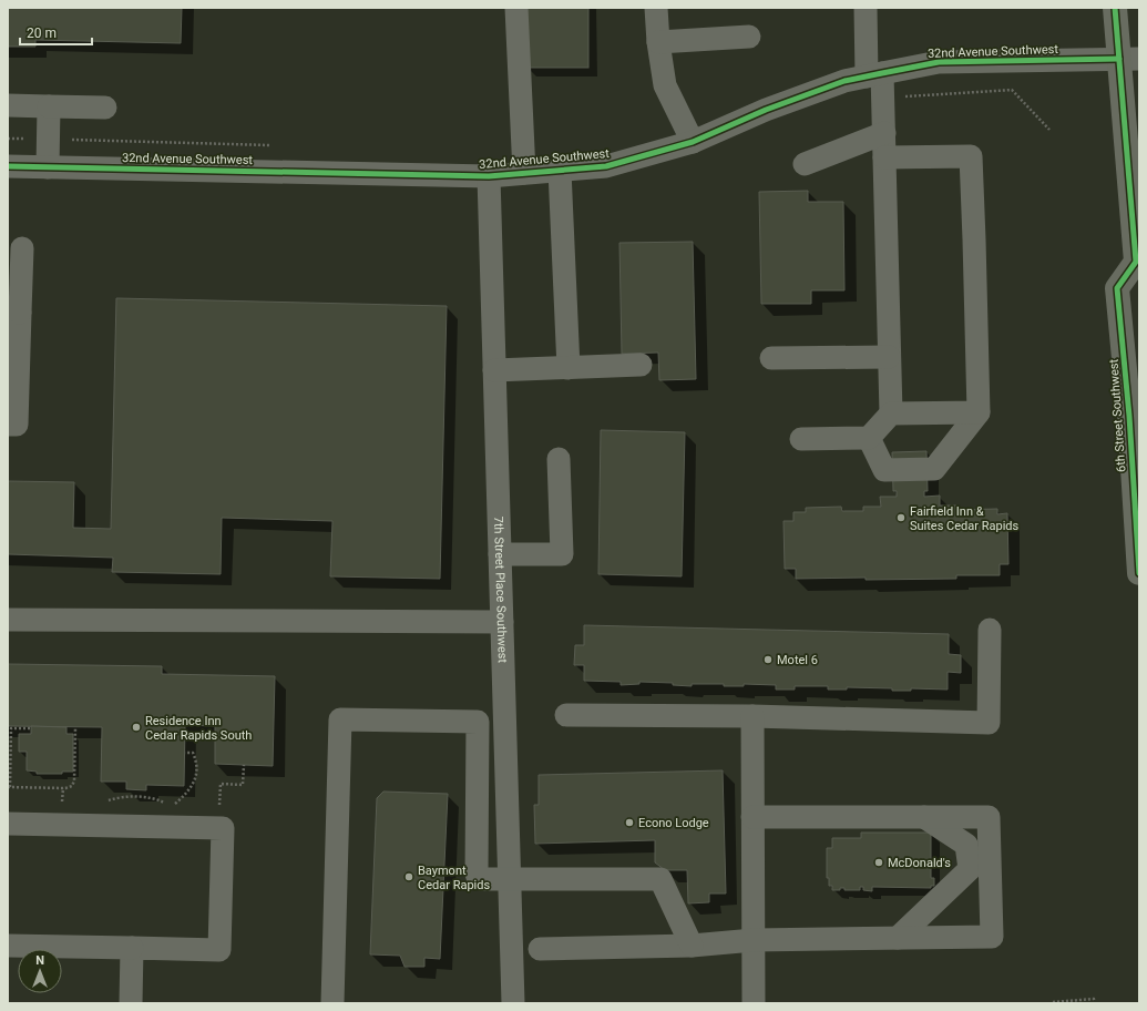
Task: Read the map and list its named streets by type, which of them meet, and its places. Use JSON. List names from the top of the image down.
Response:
{
  "streets": {
    "main road": ["6th Street Southwest"],
    "street": ["32nd Avenue Southwest", "7th Street Place Southwest"]
  },
  "crossings": [
    ["32nd Avenue Southwest", "6th Street Southwest"],
    ["32nd Avenue Southwest", "7th Street Place Southwest"]
  ],
  "places": [
    "Fairfield Inn & Suites Cedar Rapids",
    "Motel 6",
    "Residence Inn Cedar Rapids South",
    "Econo Lodge",
    "McDonald's",
    "Baymont Cedar Rapids"
  ],
  "scale_bar": "20 m",
  "north": "top"
}
